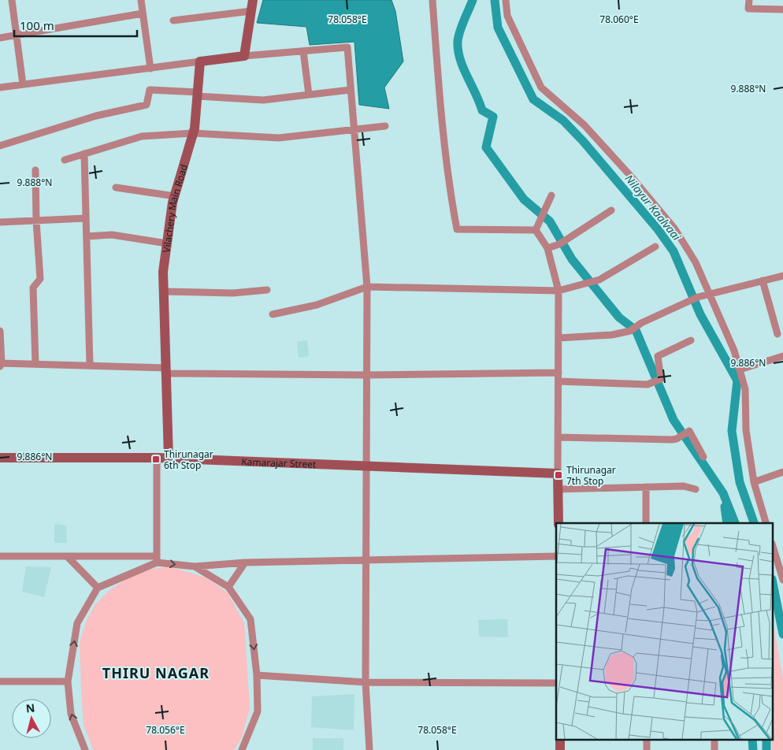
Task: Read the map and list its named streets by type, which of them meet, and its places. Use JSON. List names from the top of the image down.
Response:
{
  "streets": {
    "main road": ["Vilachery Main Road", "Kamarajar Street"]
  },
  "crossings": [
    ["Vilachery Main Road", "Kamarajar Street"]
  ],
  "districts": ["THIRU NAGAR"],
  "water": ["Nilayur Kaalvaai"],
  "places": {
    "transit": ["Thirunagar 6th Stop", "Thirunagar 7th Stop"]
  },
  "scale_bar": "100 m",
  "north": "top",
  "coordinates": [
    "78.058°E",
    "78.060°E",
    "9.888°N",
    "9.886°N",
    "78.056°E"
  ]
}
